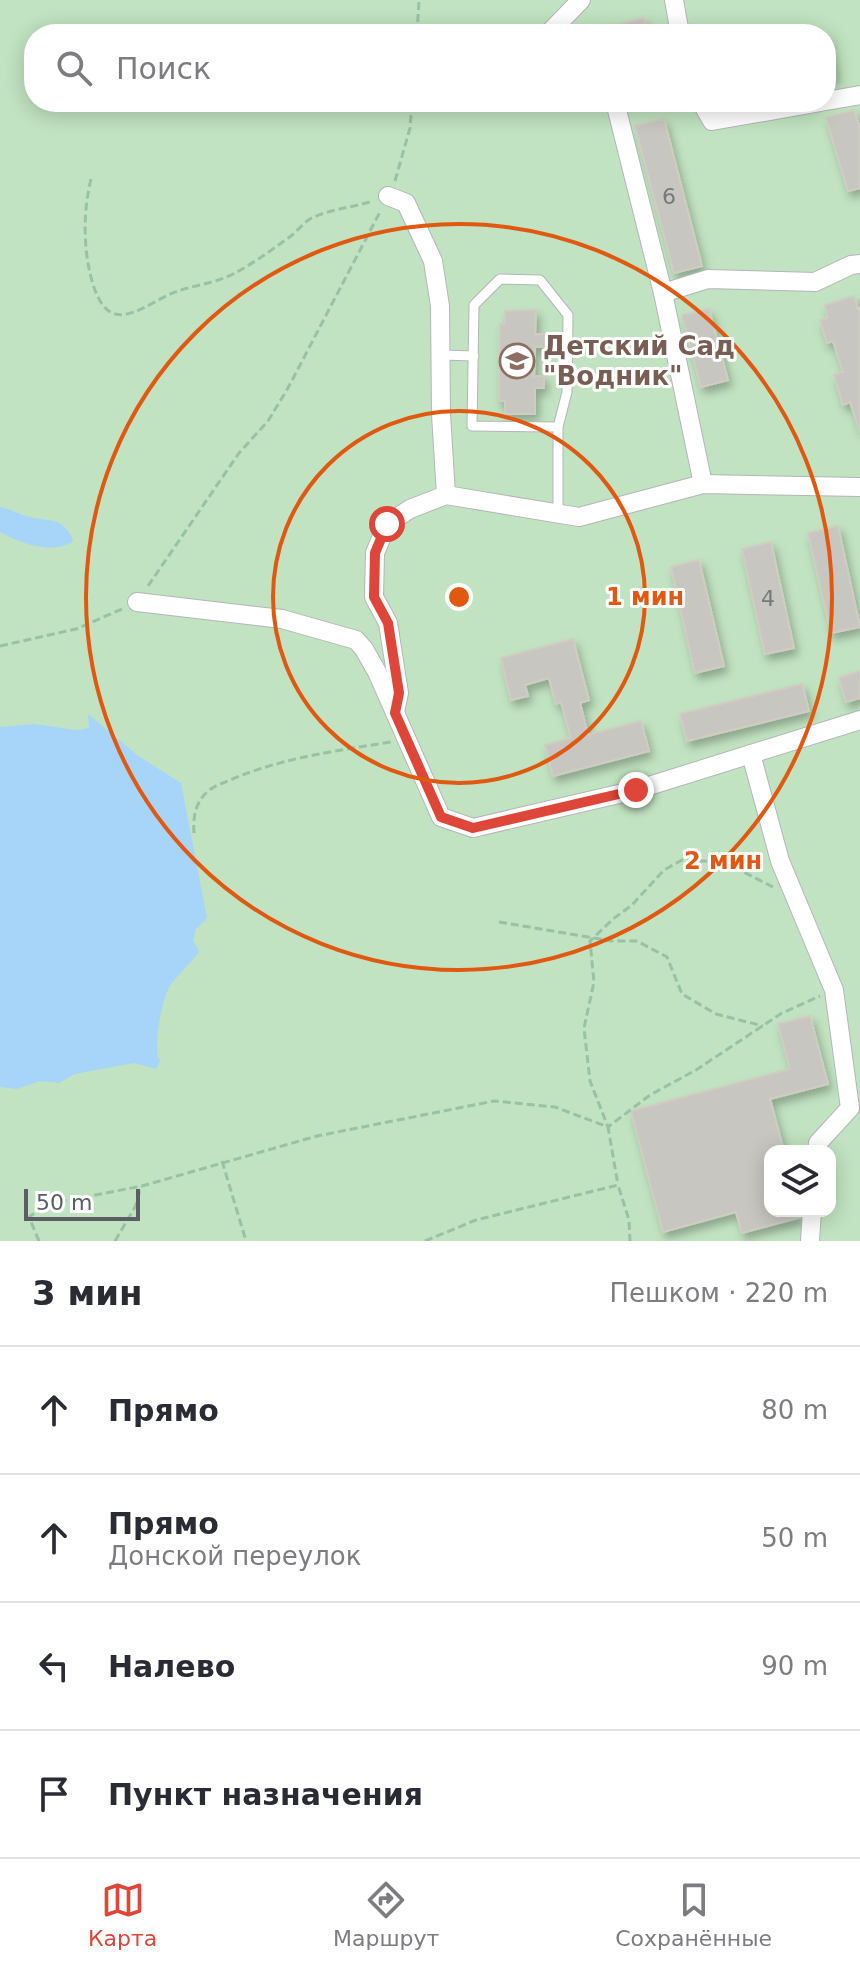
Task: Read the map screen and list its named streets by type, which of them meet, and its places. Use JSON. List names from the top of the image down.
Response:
{
  "places": {
    "school or university": ["Детский Сад \"Водник\""]
  },
  "house_numbers": ["6", "4"],
  "scale_bar": "50 m",
  "page": {
    "search": "Поиск",
    "scale": "50 m",
    "heading": ["3 мин", "Пешком · 220 m"],
    "list": [
      ["Прямо", "80 m"],
      ["Прямо", "Донской переулок", "50 m"],
      ["Налево", "90 m"],
      "Пункт назначения"
    ],
    "nav": ["Карта", "Маршрут", "Сохранённые"]
  },
  "rings": ["1 мин", "2 мин"]
}
